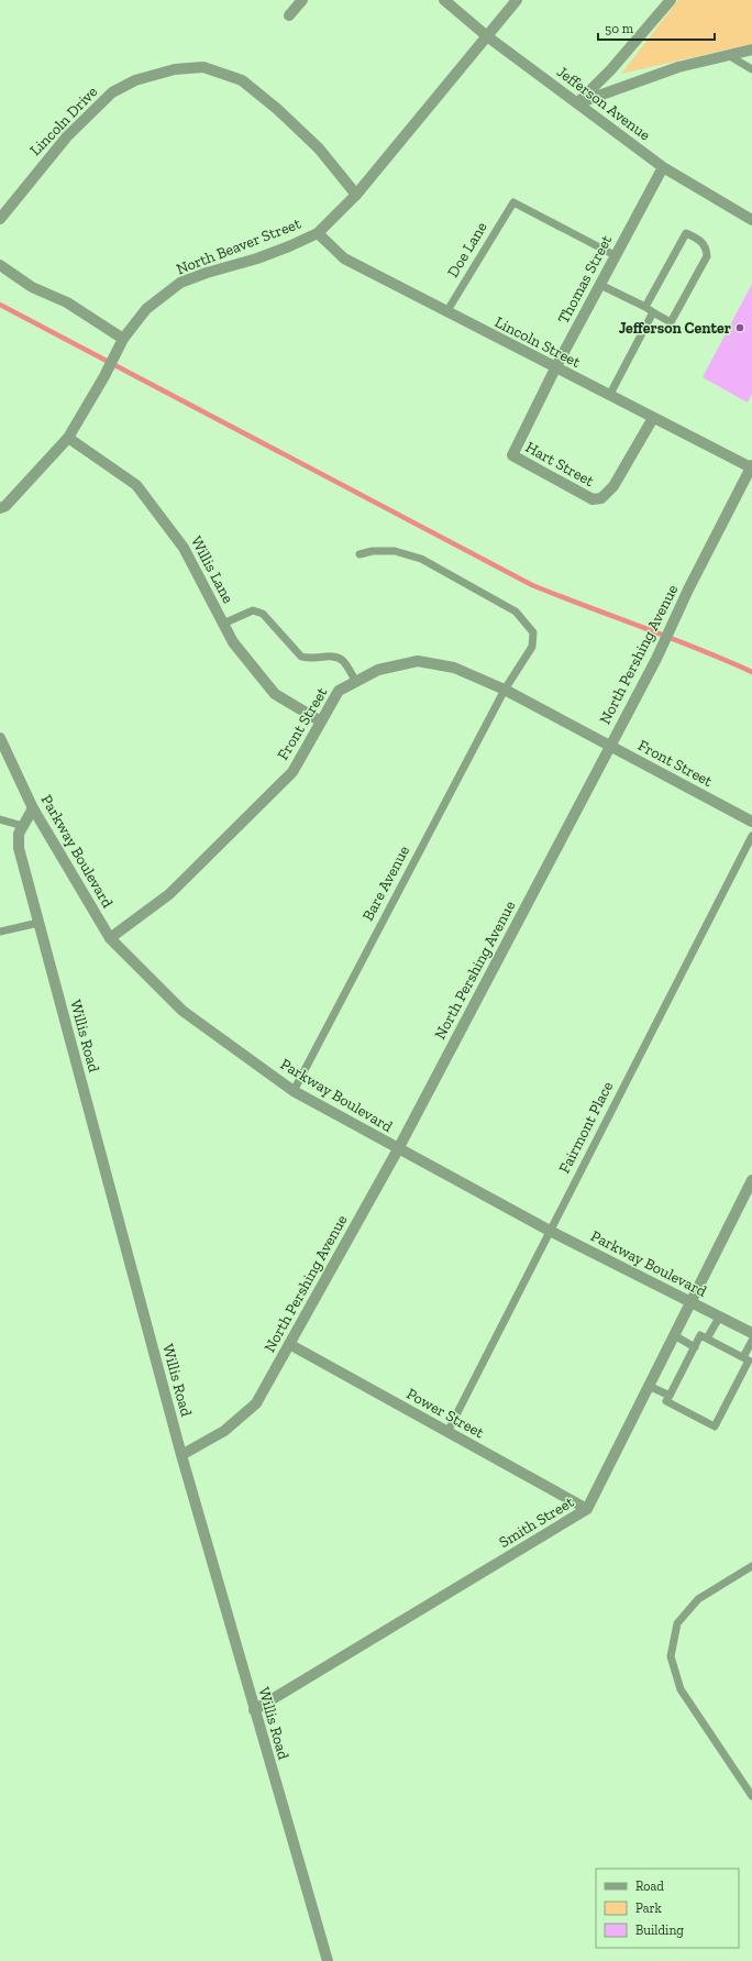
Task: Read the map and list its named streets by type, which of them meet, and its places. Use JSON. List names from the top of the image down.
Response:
{
  "streets": {
    "street": [
      "Jefferson Avenue",
      "Lincoln Drive",
      "North Beaver Street",
      "Thomas Street",
      "Lincoln Street",
      "Hart Street",
      "Willis Lane",
      "North Pershing Avenue",
      "Front Street",
      "Parkway Boulevard",
      "Willis Road",
      "Power Street",
      "Smith Street"
    ],
    "lane": ["Doe Lane", "Bare Avenue", "Fairmont Place"]
  },
  "crossings": [
    ["Jefferson Avenue", "North Beaver Street"],
    ["Jefferson Avenue", "Thomas Street"],
    ["Lincoln Drive", "North Beaver Street"],
    ["North Beaver Street", "Lincoln Street"],
    ["North Beaver Street", "Willis Lane"],
    ["Doe Lane", "Thomas Street"],
    ["Doe Lane", "Lincoln Street"],
    ["Thomas Street", "Lincoln Street"],
    ["Thomas Street", "Hart Street"],
    ["Lincoln Street", "Hart Street"],
    ["Lincoln Street", "North Pershing Avenue"],
    ["Willis Lane", "Front Street"],
    ["North Pershing Avenue", "Front Street"],
    ["North Pershing Avenue", "Parkway Boulevard"],
    ["North Pershing Avenue", "Willis Road"],
    ["North Pershing Avenue", "Power Street"],
    ["Front Street", "Parkway Boulevard"],
    ["Front Street", "Bare Avenue"],
    ["Parkway Boulevard", "Bare Avenue"],
    ["Parkway Boulevard", "Willis Road"],
    ["Parkway Boulevard", "Fairmont Place"],
    ["Parkway Boulevard", "Smith Street"],
    ["Willis Road", "Smith Street"],
    ["Fairmont Place", "Power Street"],
    ["Power Street", "Smith Street"]
  ],
  "places": ["Jefferson Center"],
  "legend": ["Road", "Park", "Building"],
  "scale_bar": "50 m"
}
